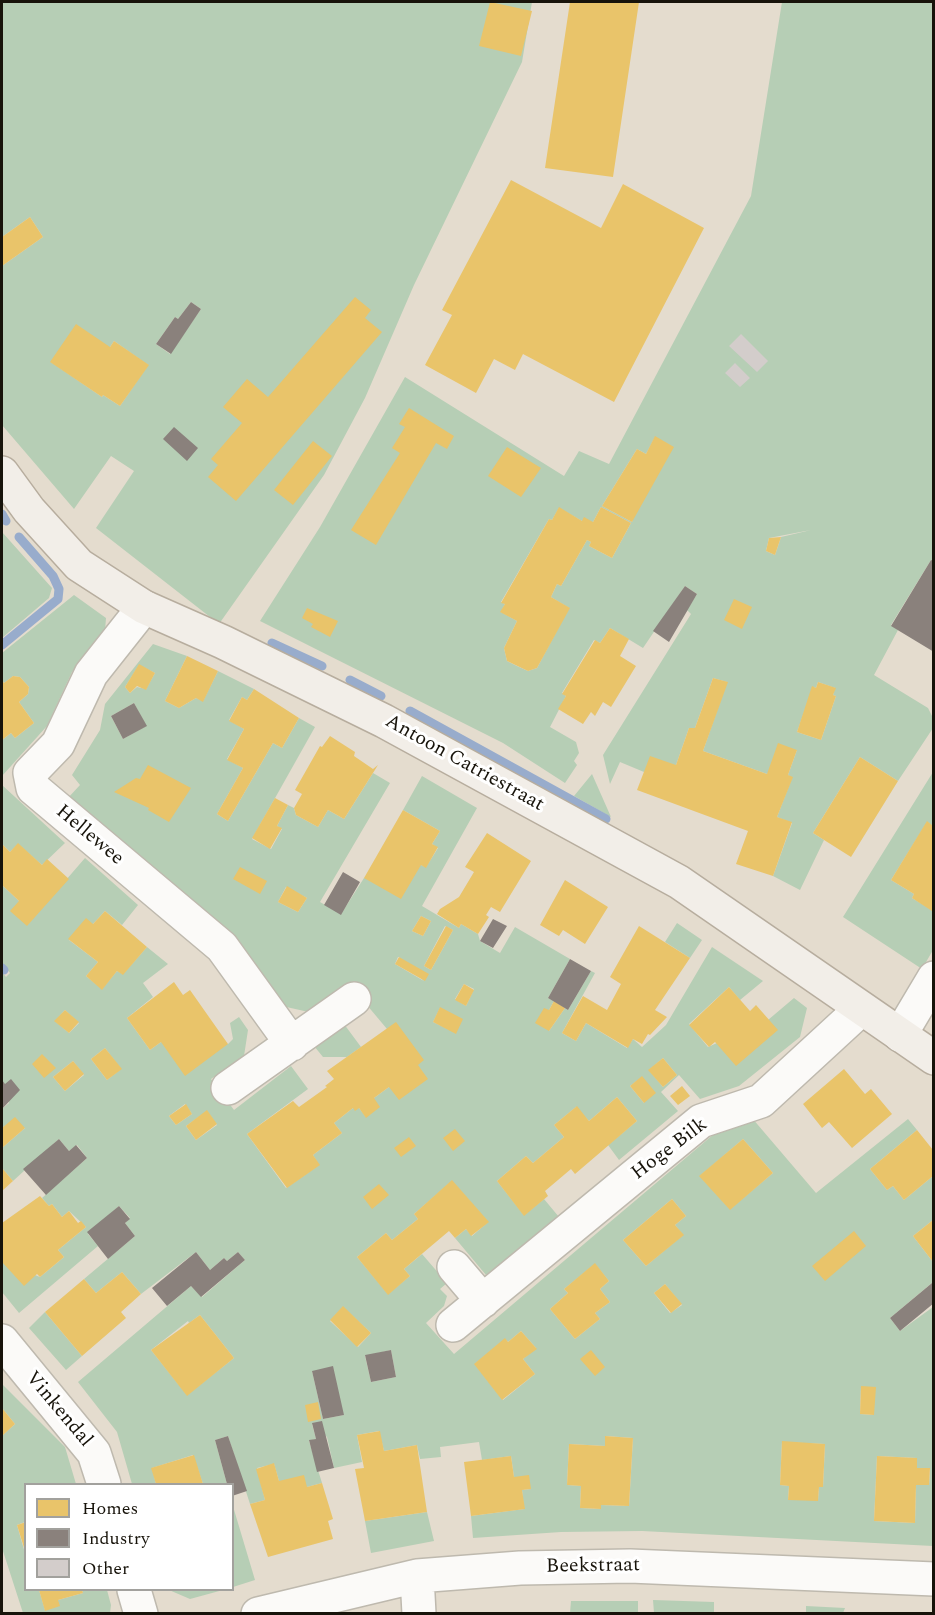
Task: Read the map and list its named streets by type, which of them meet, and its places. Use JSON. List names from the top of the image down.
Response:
{
  "streets": {
    "main road": ["Antoon Catriestraat"],
    "street": [
      "Hellewee",
      "Hoge Bilk",
      "Vinkendal",
      "Beekstraat"
    ]
  },
  "crossings": [
    ["Antoon Catriestraat", "Hellewee"],
    ["Antoon Catriestraat", "Hoge Bilk"]
  ],
  "legend": ["Homes", "Industry", "Other"]
}
